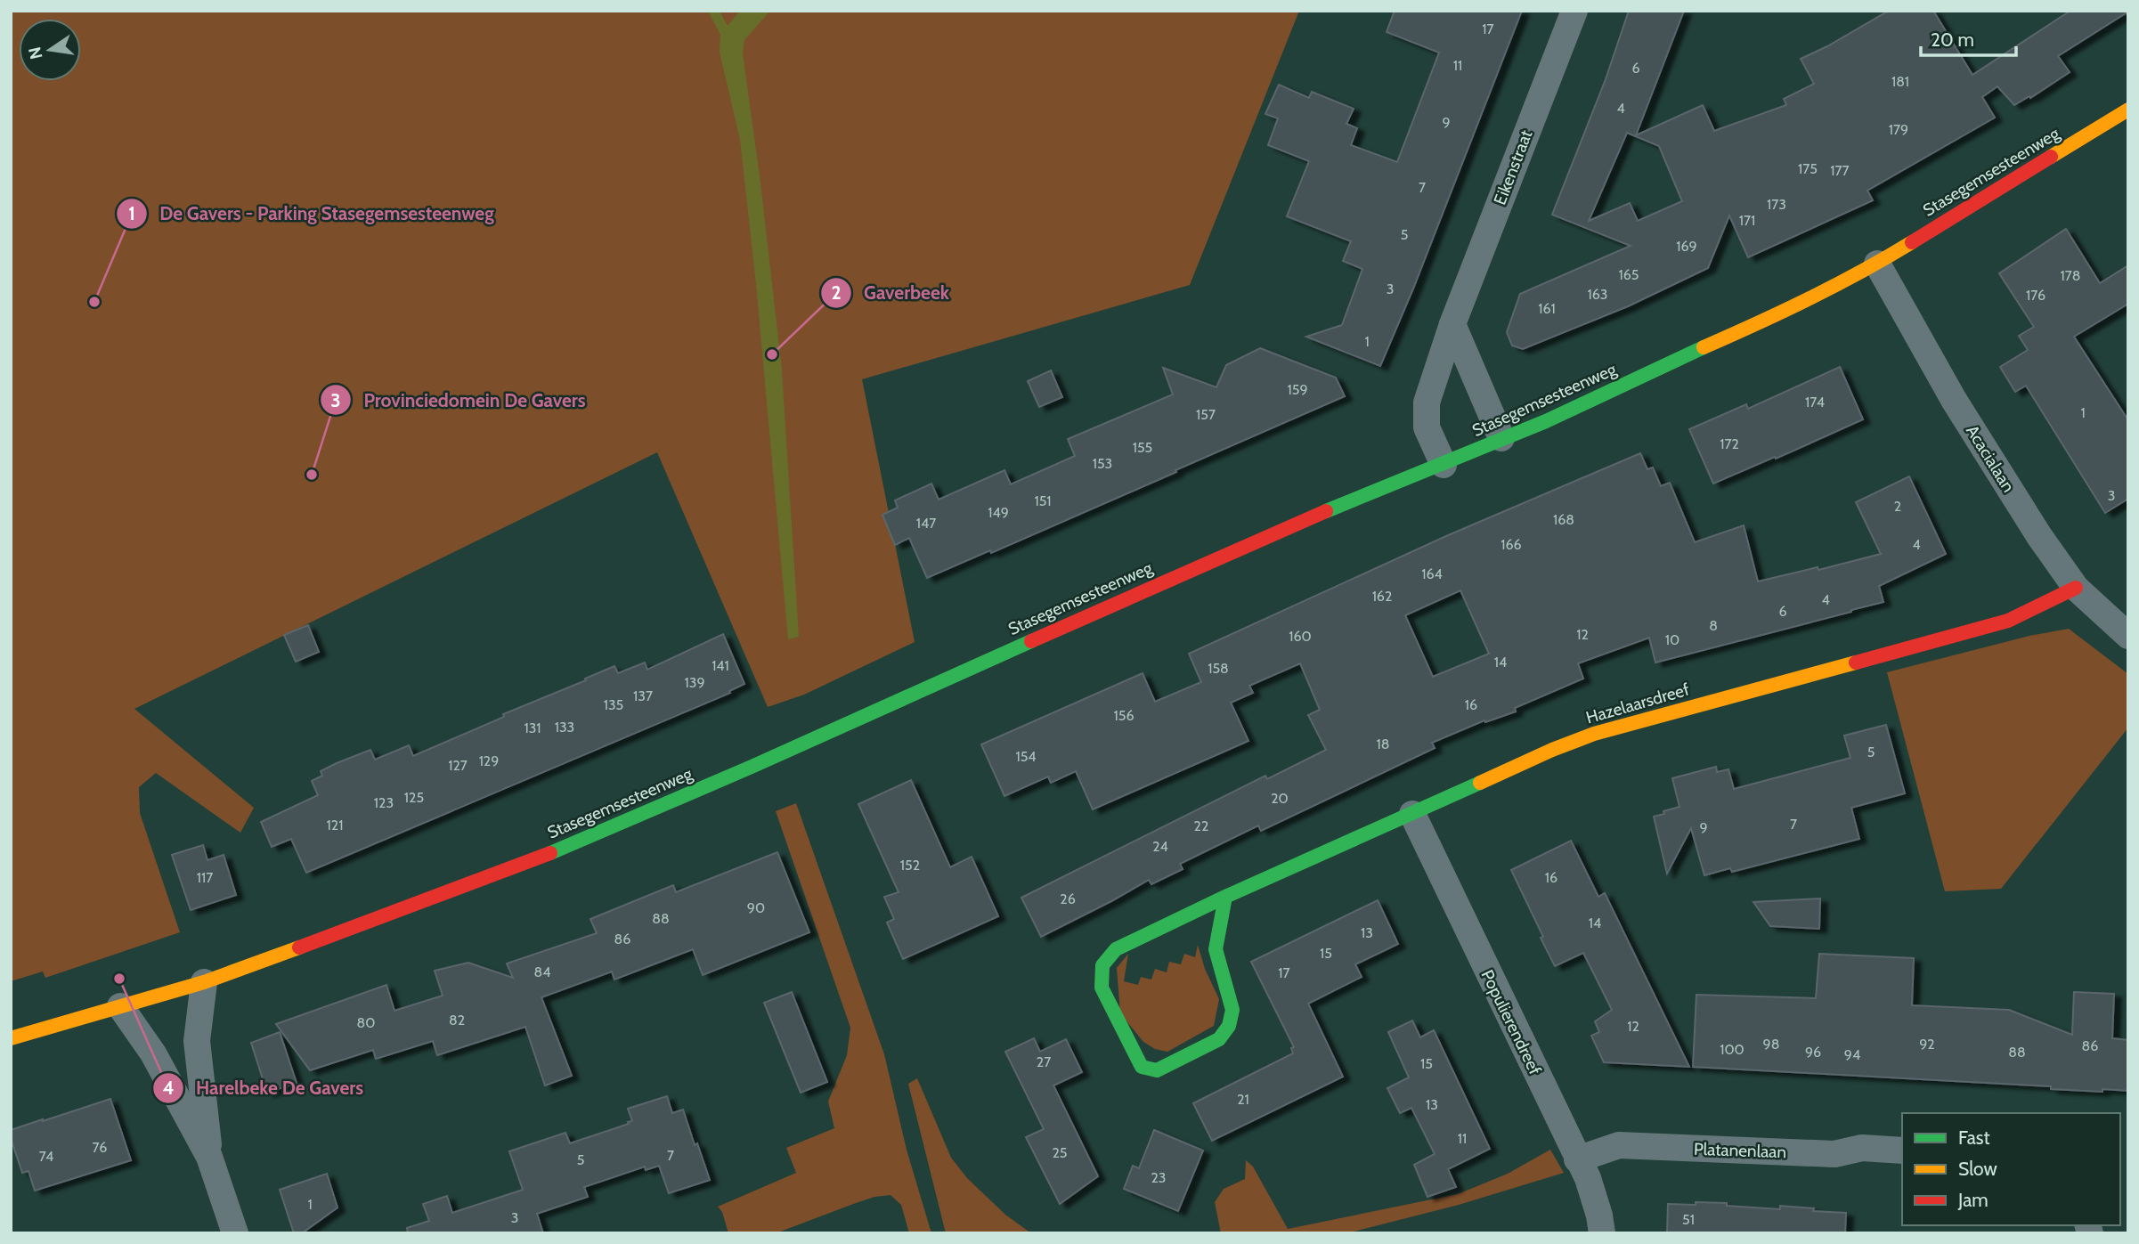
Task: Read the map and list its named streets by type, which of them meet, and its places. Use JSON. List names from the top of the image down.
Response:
{
  "streets": {
    "street": [
      "Eikenstraat",
      "Stasegemsesteenweg",
      "Acacialaan",
      "Hazelaarsdreef",
      "Populierendreef",
      "Platanenlaan"
    ]
  },
  "crossings": [
    ["Eikenstraat", "Stasegemsesteenweg"],
    ["Stasegemsesteenweg", "Acacialaan"],
    ["Acacialaan", "Hazelaarsdreef"],
    ["Hazelaarsdreef", "Populierendreef"],
    ["Populierendreef", "Platanenlaan"]
  ],
  "places": [
    "De Gavers - Parking Stasegemsesteenweg",
    "Gaverbeek",
    "Provinciedomein De Gavers",
    "Harelbeke De Gavers"
  ],
  "house_numbers": [
    "17",
    "11",
    "6",
    "181",
    "4",
    "9",
    "179",
    "175",
    "177",
    "7",
    "173",
    "171",
    "5",
    "169",
    "165",
    "178",
    "3",
    "163",
    "176",
    "161",
    "1",
    "159",
    "174",
    "1",
    "157",
    "172",
    "155",
    "153",
    "3",
    "151",
    "2",
    "149",
    "168",
    "147",
    "166",
    "4",
    "164",
    "162",
    "4",
    "6",
    "8",
    "12",
    "160",
    "10",
    "14",
    "141",
    "158",
    "139",
    "137",
    "135",
    "16",
    "156",
    "133",
    "131",
    "18",
    "5",
    "154",
    "129",
    "127",
    "125",
    "20",
    "123",
    "7",
    "121",
    "22",
    "9",
    "24",
    "152",
    "117",
    "16",
    "26",
    "90",
    "88",
    "14",
    "13",
    "86",
    "15",
    "84",
    "17",
    "82",
    "80",
    "12",
    "98",
    "92",
    "86",
    "100",
    "96",
    "88",
    "94",
    "27",
    "15",
    "21",
    "13",
    "11",
    "76",
    "25",
    "7",
    "74",
    "5",
    "23",
    "1",
    "3",
    "51"
  ],
  "legend": ["Fast", "Slow", "Jam"],
  "scale_bar": "20 m",
  "north": "left"
}
